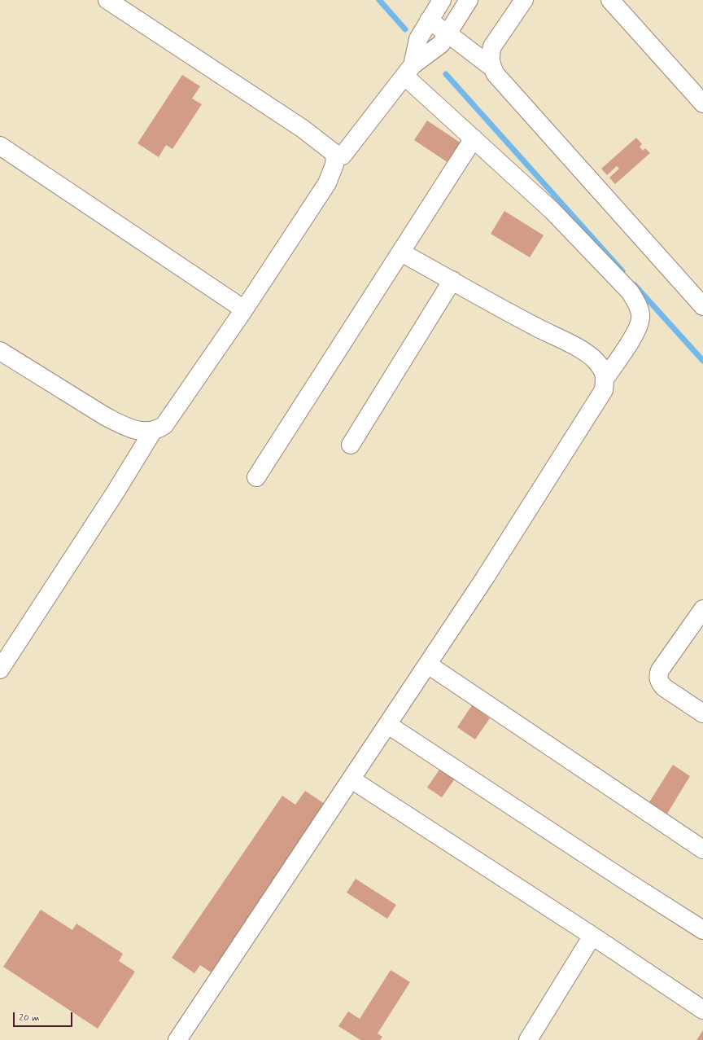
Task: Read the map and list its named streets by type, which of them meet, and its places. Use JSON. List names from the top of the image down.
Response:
{
  "scale_bar": "20 m"
}
